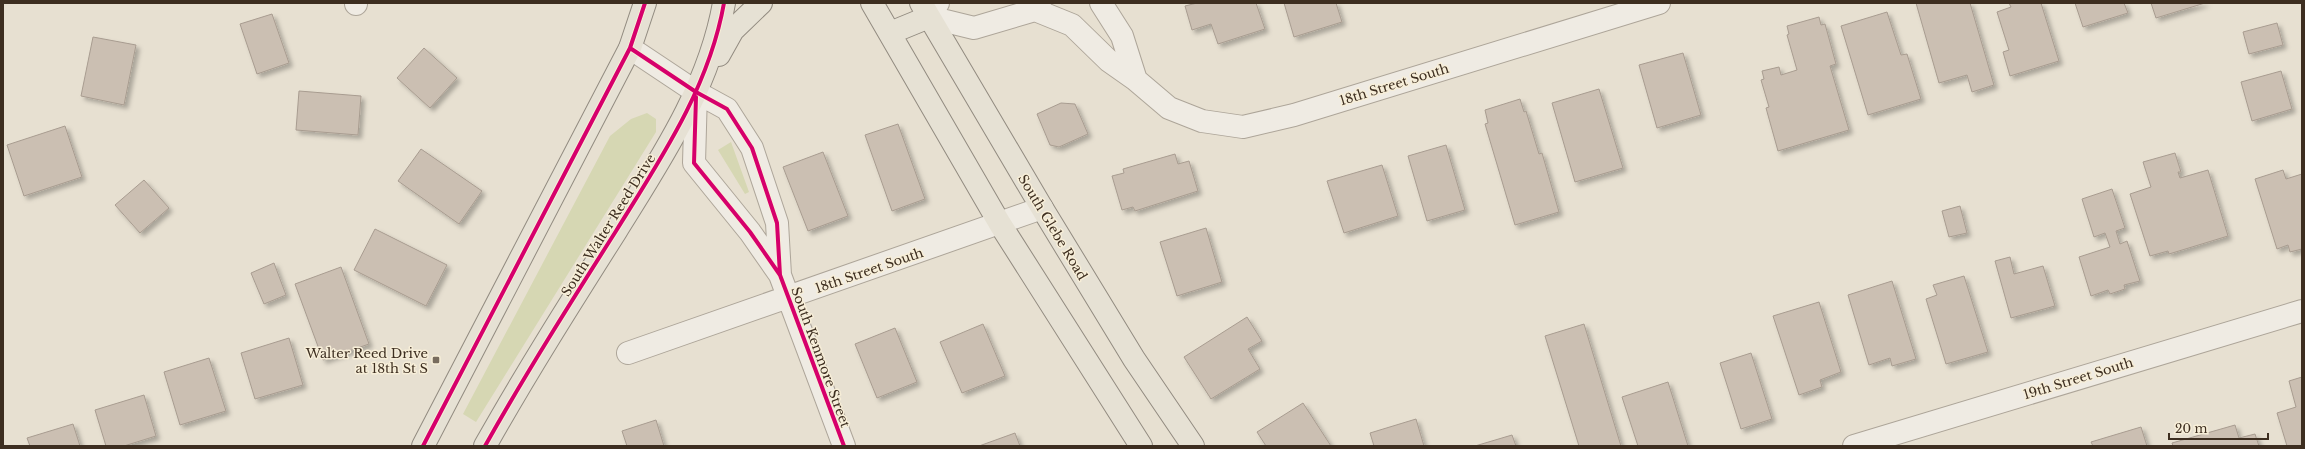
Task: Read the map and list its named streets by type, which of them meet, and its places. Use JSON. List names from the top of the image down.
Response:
{
  "streets": {
    "main road": ["South Walter Reed Drive", "South Glebe Road"],
    "street": ["18th Street South", "South Kenmore Street", "19th Street South"]
  },
  "crossings": [
    ["18th Street South", "South Glebe Road"],
    ["18th Street South", "South Kenmore Street"],
    ["South Walter Reed Drive", "South Kenmore Street"]
  ],
  "places": {
    "transit": ["Walter Reed Drive at 18th St S"]
  },
  "scale_bar": "20 m"
}
